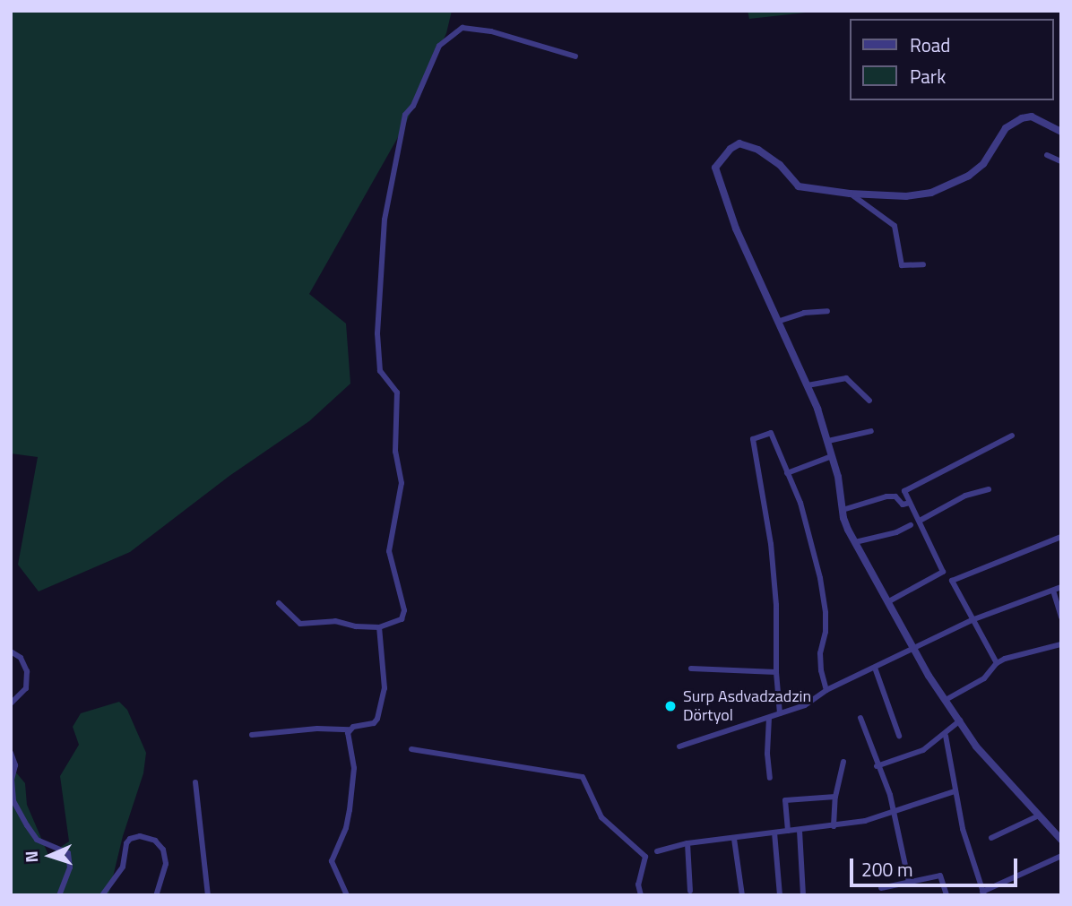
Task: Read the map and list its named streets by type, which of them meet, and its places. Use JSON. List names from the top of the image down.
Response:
{
  "places": ["Surp Asdvadzadzin Dörtyol"],
  "legend": ["Road", "Park"],
  "scale_bar": "200 m",
  "north": "left"
}
